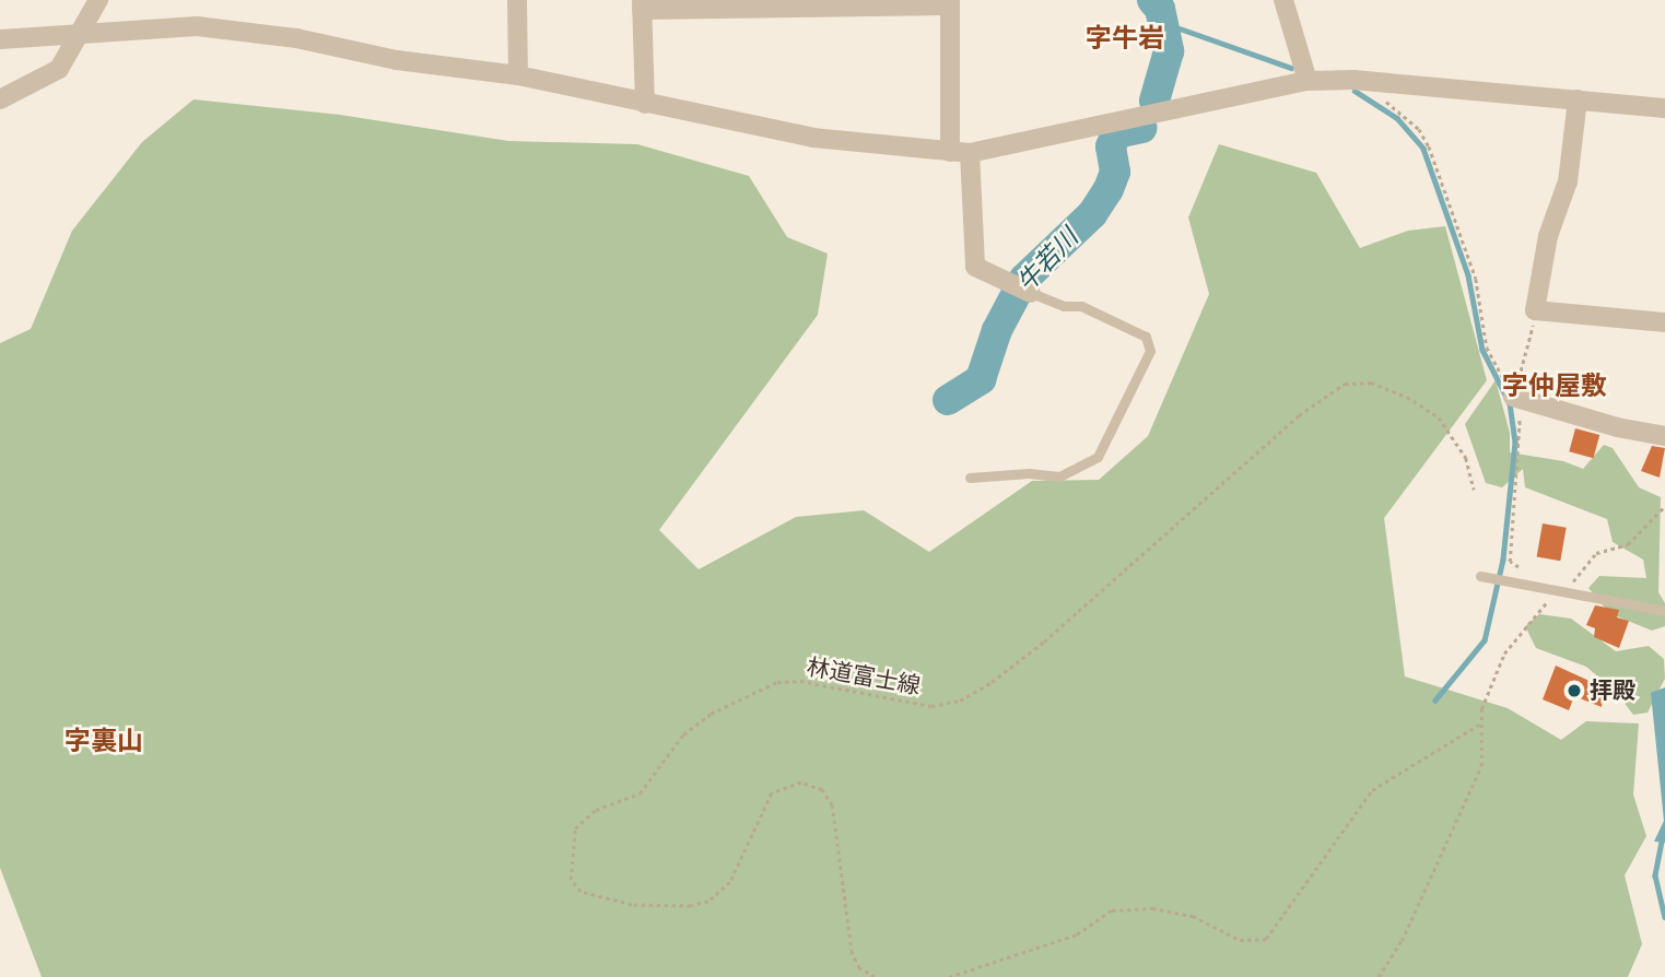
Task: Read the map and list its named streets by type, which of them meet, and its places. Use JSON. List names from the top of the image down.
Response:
{
  "streets": {
    "path": ["林道富士線"]
  },
  "districts": ["字牛岩", "字仲屋敷", "字裏山"],
  "water": ["牛若川"],
  "places": ["拝殿"]
}
